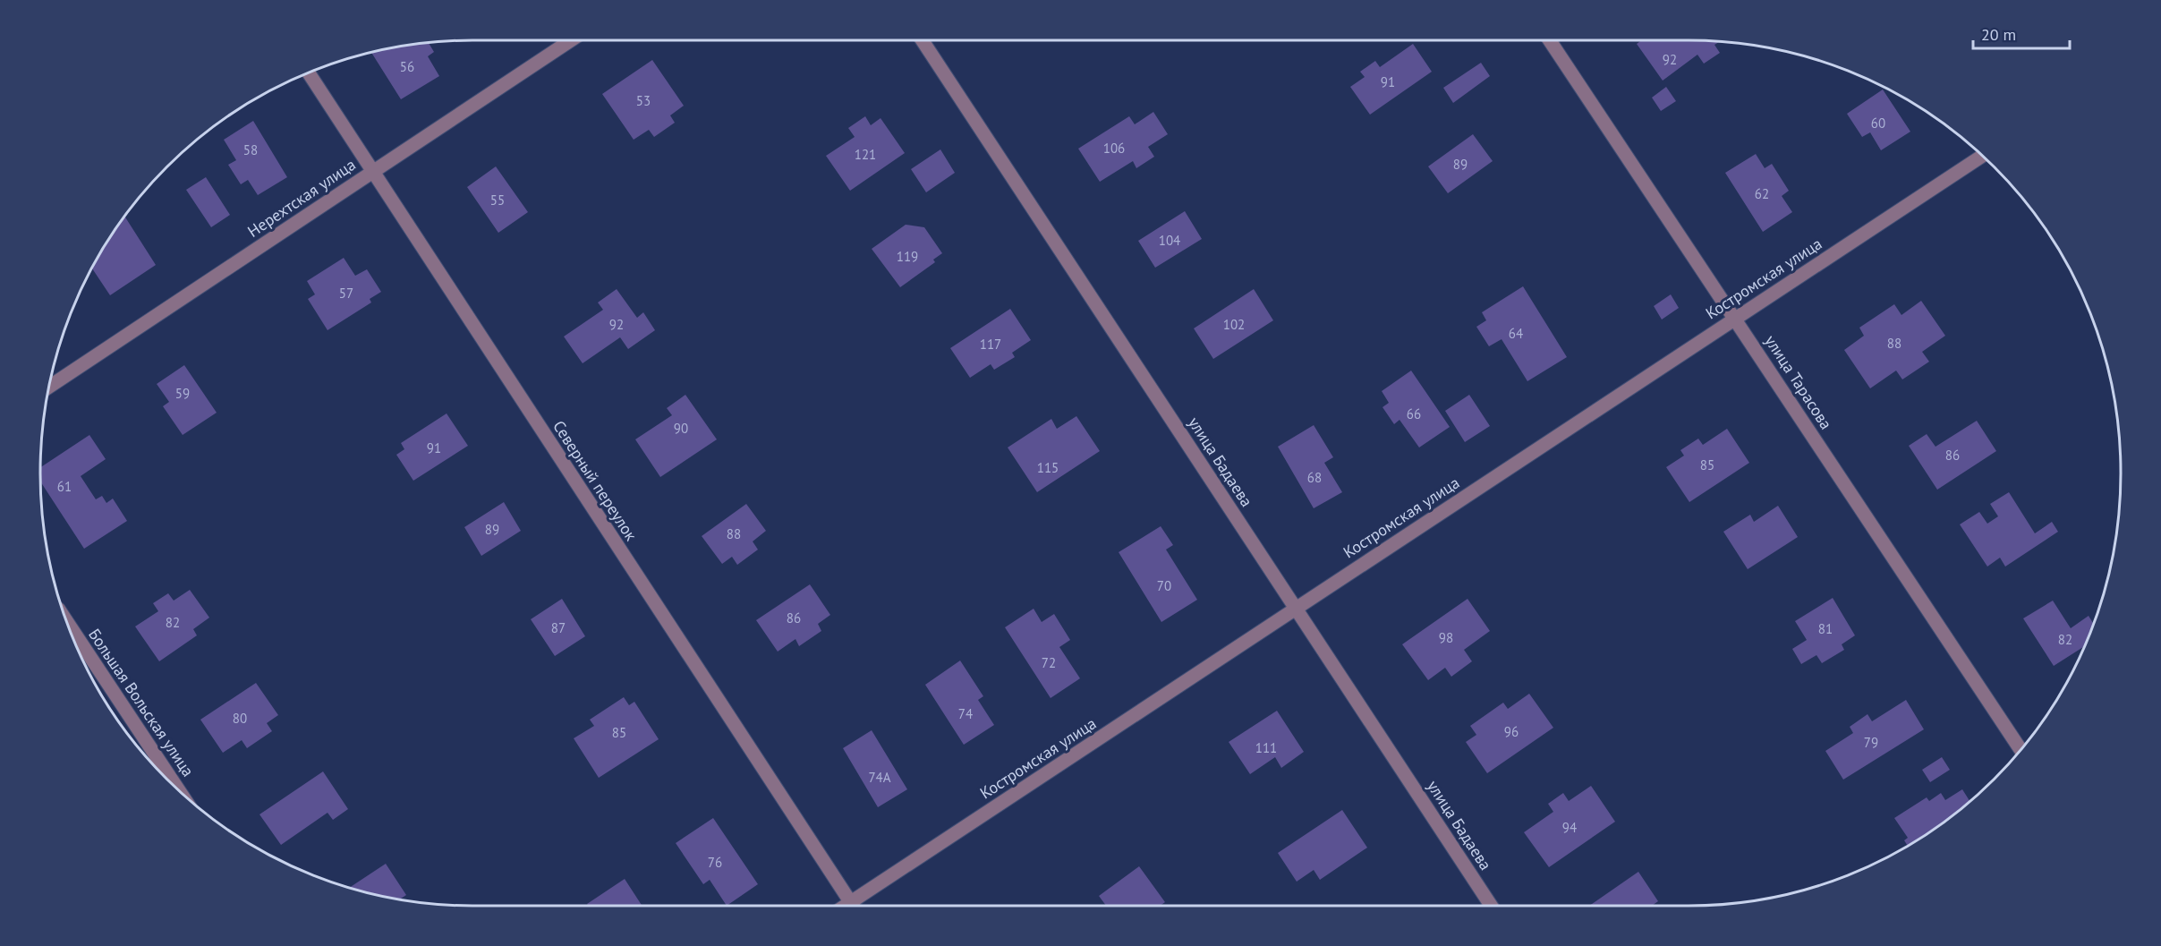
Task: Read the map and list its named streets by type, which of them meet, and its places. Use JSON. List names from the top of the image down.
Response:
{
  "streets": {
    "street": [
      "Нерехтская улица",
      "Костромская улица",
      "улица Тарасова",
      "улица Бадаева",
      "Северный переулок",
      "Большая Вольская улица"
    ]
  },
  "crossings": [
    ["Нерехтская улица", "Северный переулок"],
    ["Костромская улица", "улица Тарасова"],
    ["Костромская улица", "улица Бадаева"]
  ],
  "house_numbers": [
    "92",
    "56",
    "91",
    "53",
    "60",
    "106",
    "58",
    "121",
    "89",
    "62",
    "55",
    "104",
    "119",
    "57",
    "92",
    "102",
    "64",
    "88",
    "117",
    "59",
    "66",
    "90",
    "91",
    "86",
    "85",
    "115",
    "68",
    "61",
    "89",
    "88",
    "70",
    "86",
    "82",
    "87",
    "81",
    "98",
    "82",
    "72",
    "74",
    "80",
    "96",
    "85",
    "79",
    "111",
    "74А",
    "94",
    "76"
  ],
  "scale_bar": "20 m"
}
